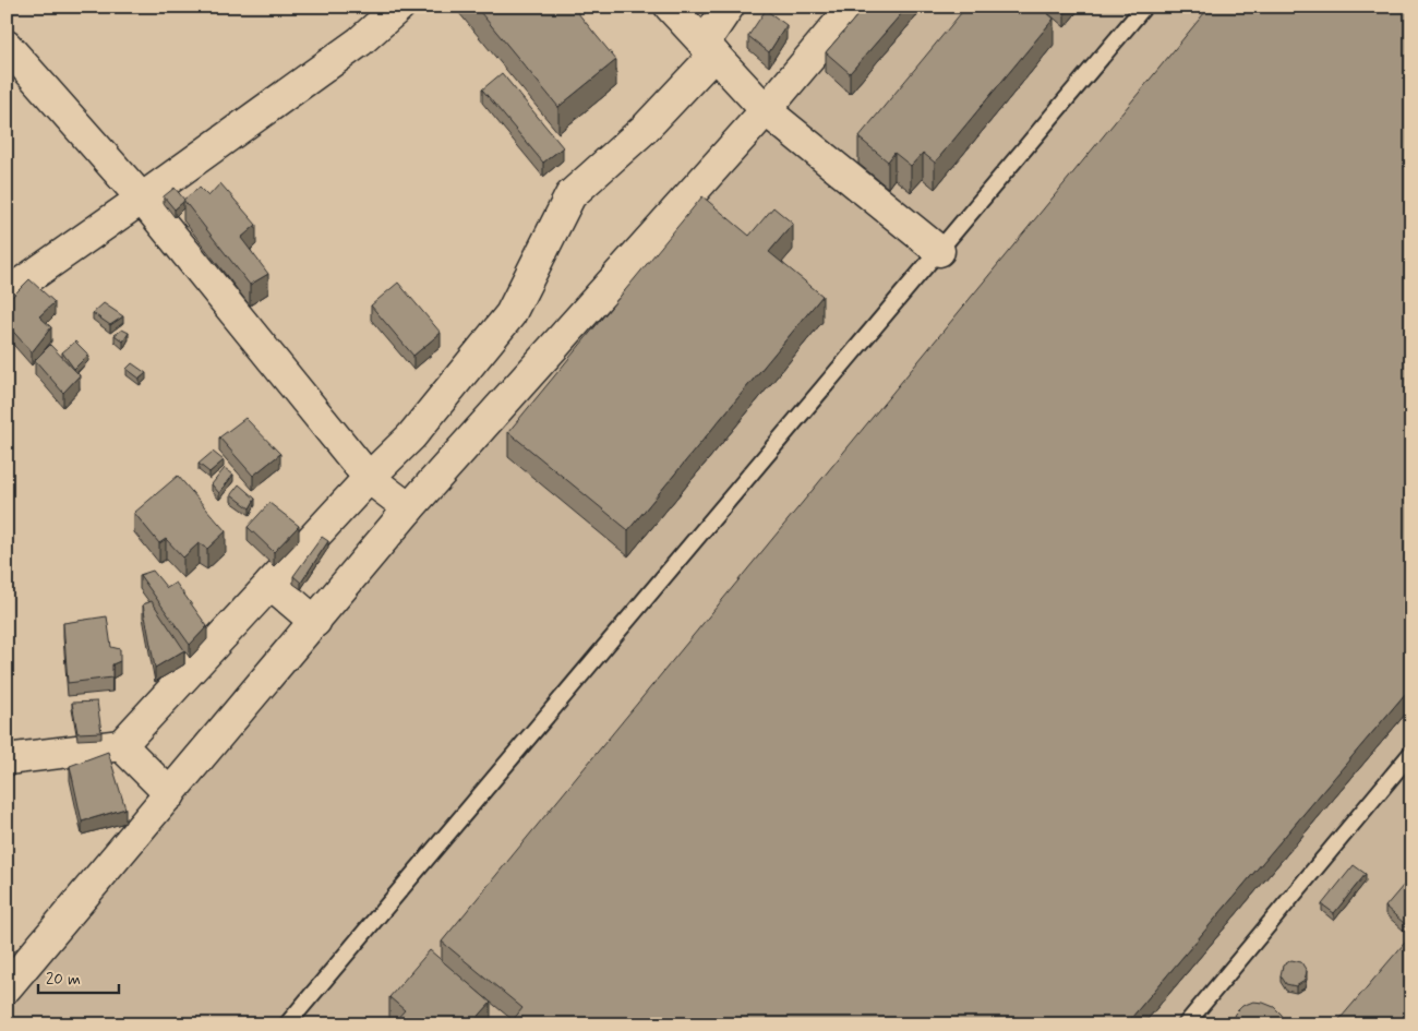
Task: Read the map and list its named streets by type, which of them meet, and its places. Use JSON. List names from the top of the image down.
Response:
{
  "scale_bar": "20 m"
}
